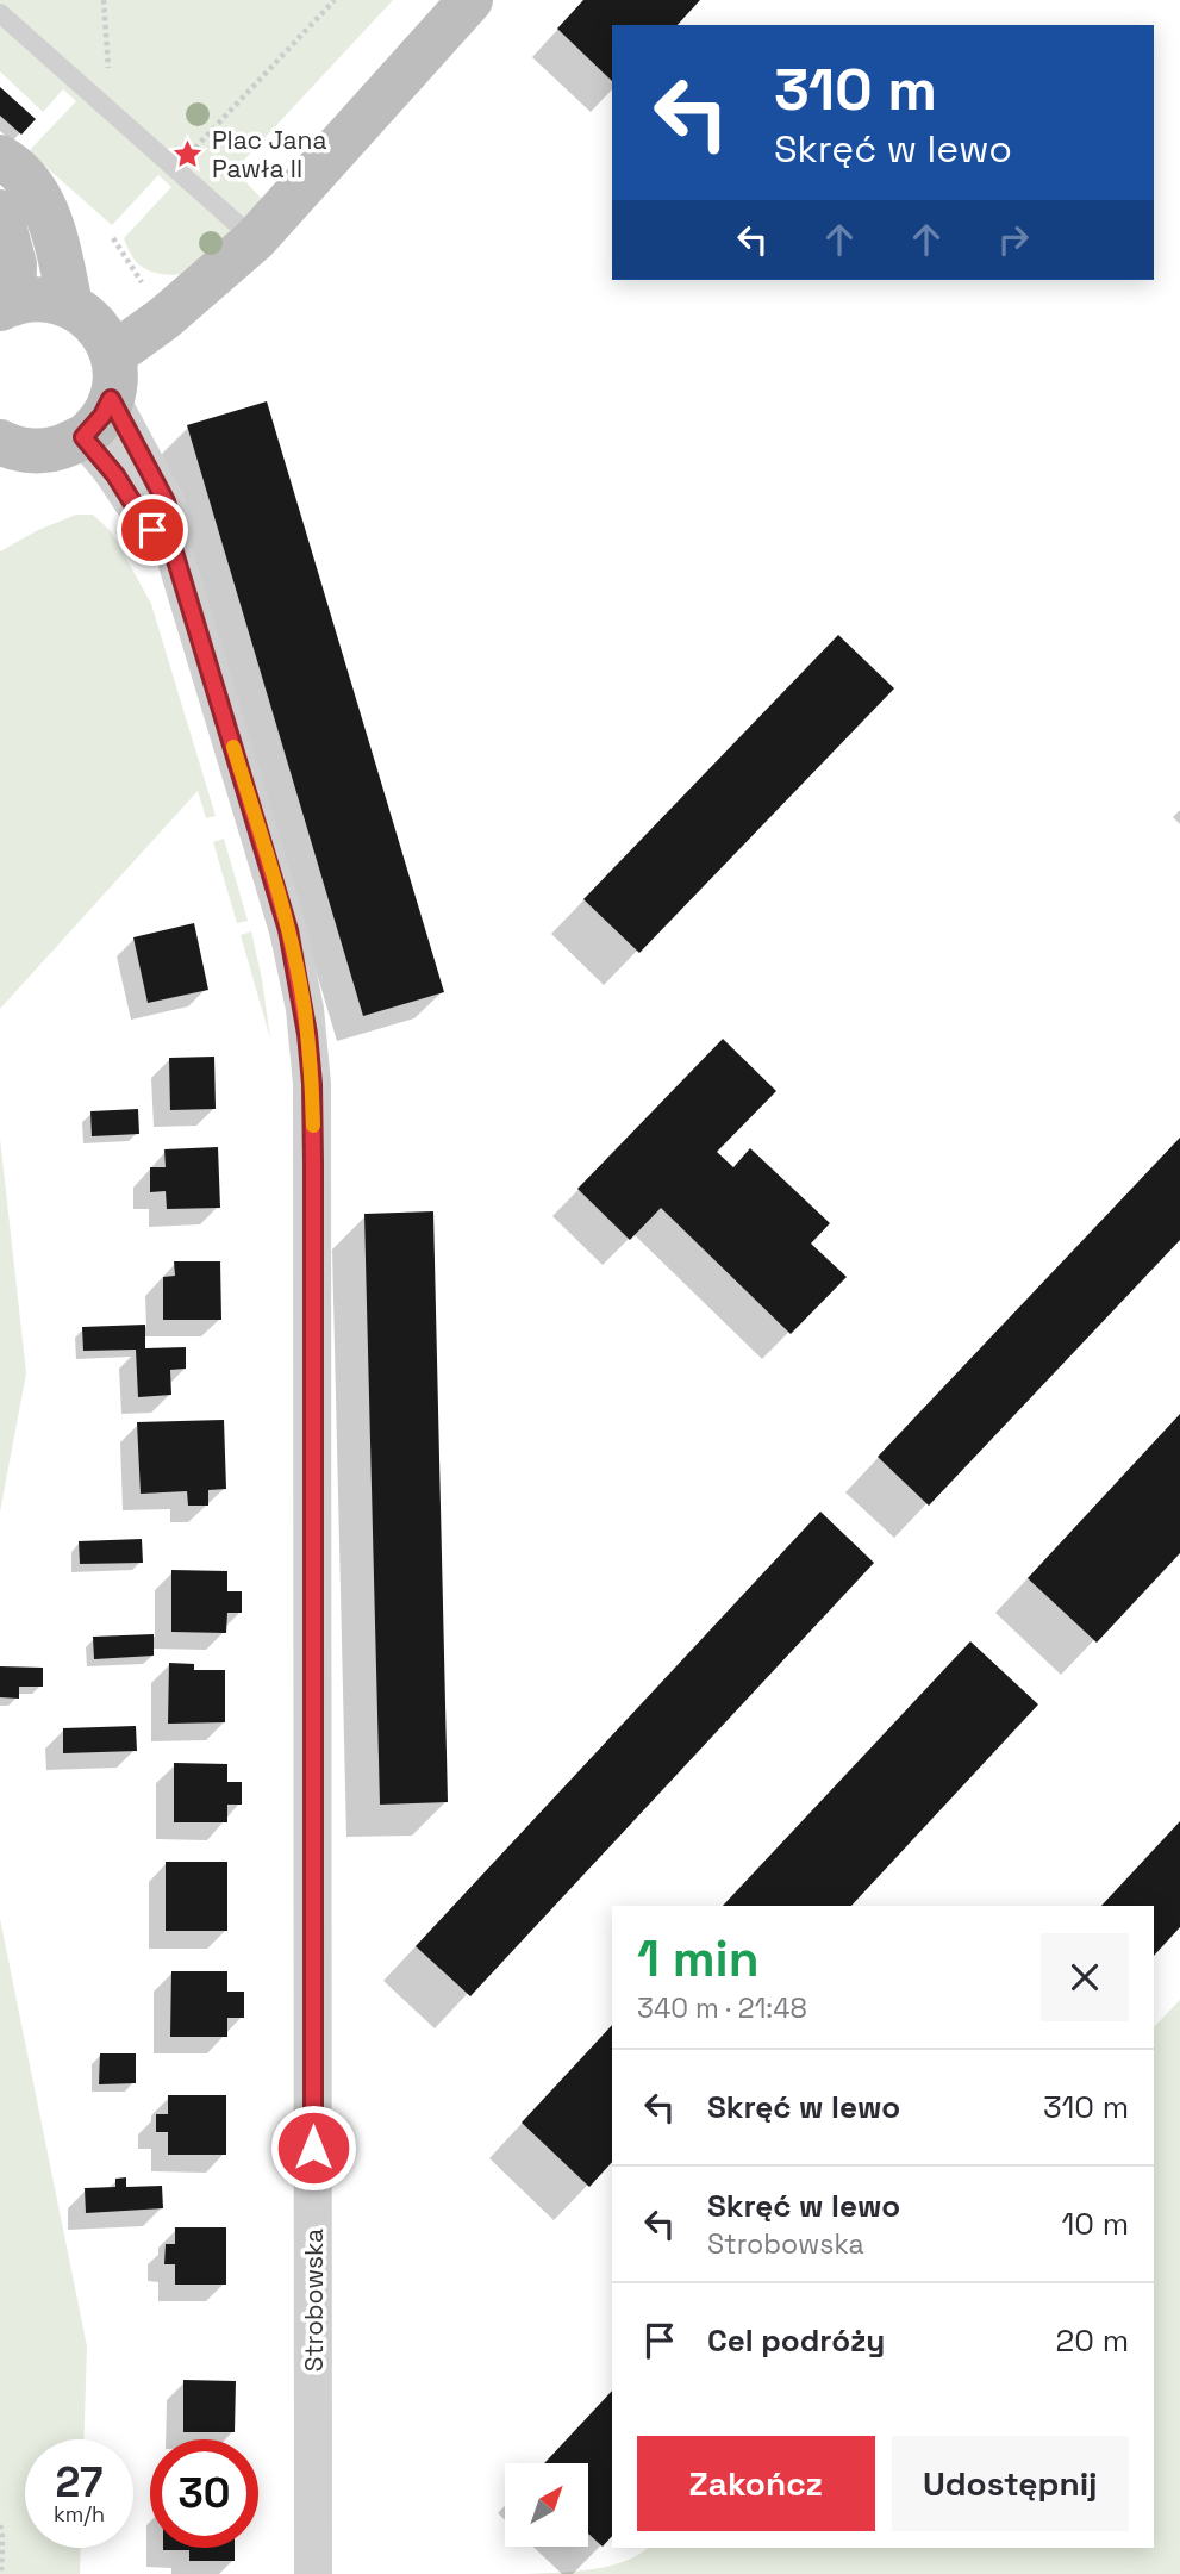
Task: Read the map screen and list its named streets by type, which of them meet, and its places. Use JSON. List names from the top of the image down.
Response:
{
  "streets": {
    "street": ["Strobowska"]
  },
  "places": {
    "place": ["Plac Jana Pawła II"]
  },
  "north": "top right",
  "page": {
    "turn": ["310 m", "Skręć w lewo"],
    "heading": ["1 min", "340 m · 21:48"],
    "list": [
      {
        "name": "Skręć w lewo",
        "value": "310 m"
      },
      {
        "name": "Skręć w lewo",
        "note": "Strobowska",
        "value": "10 m"
      },
      {
        "name": "Cel podróży",
        "value": "20 m"
      }
    ],
    "buttons": ["Zakończ", "Udostępnij"],
    "speed": "27 km/h",
    "limit": "30"
  }
}
